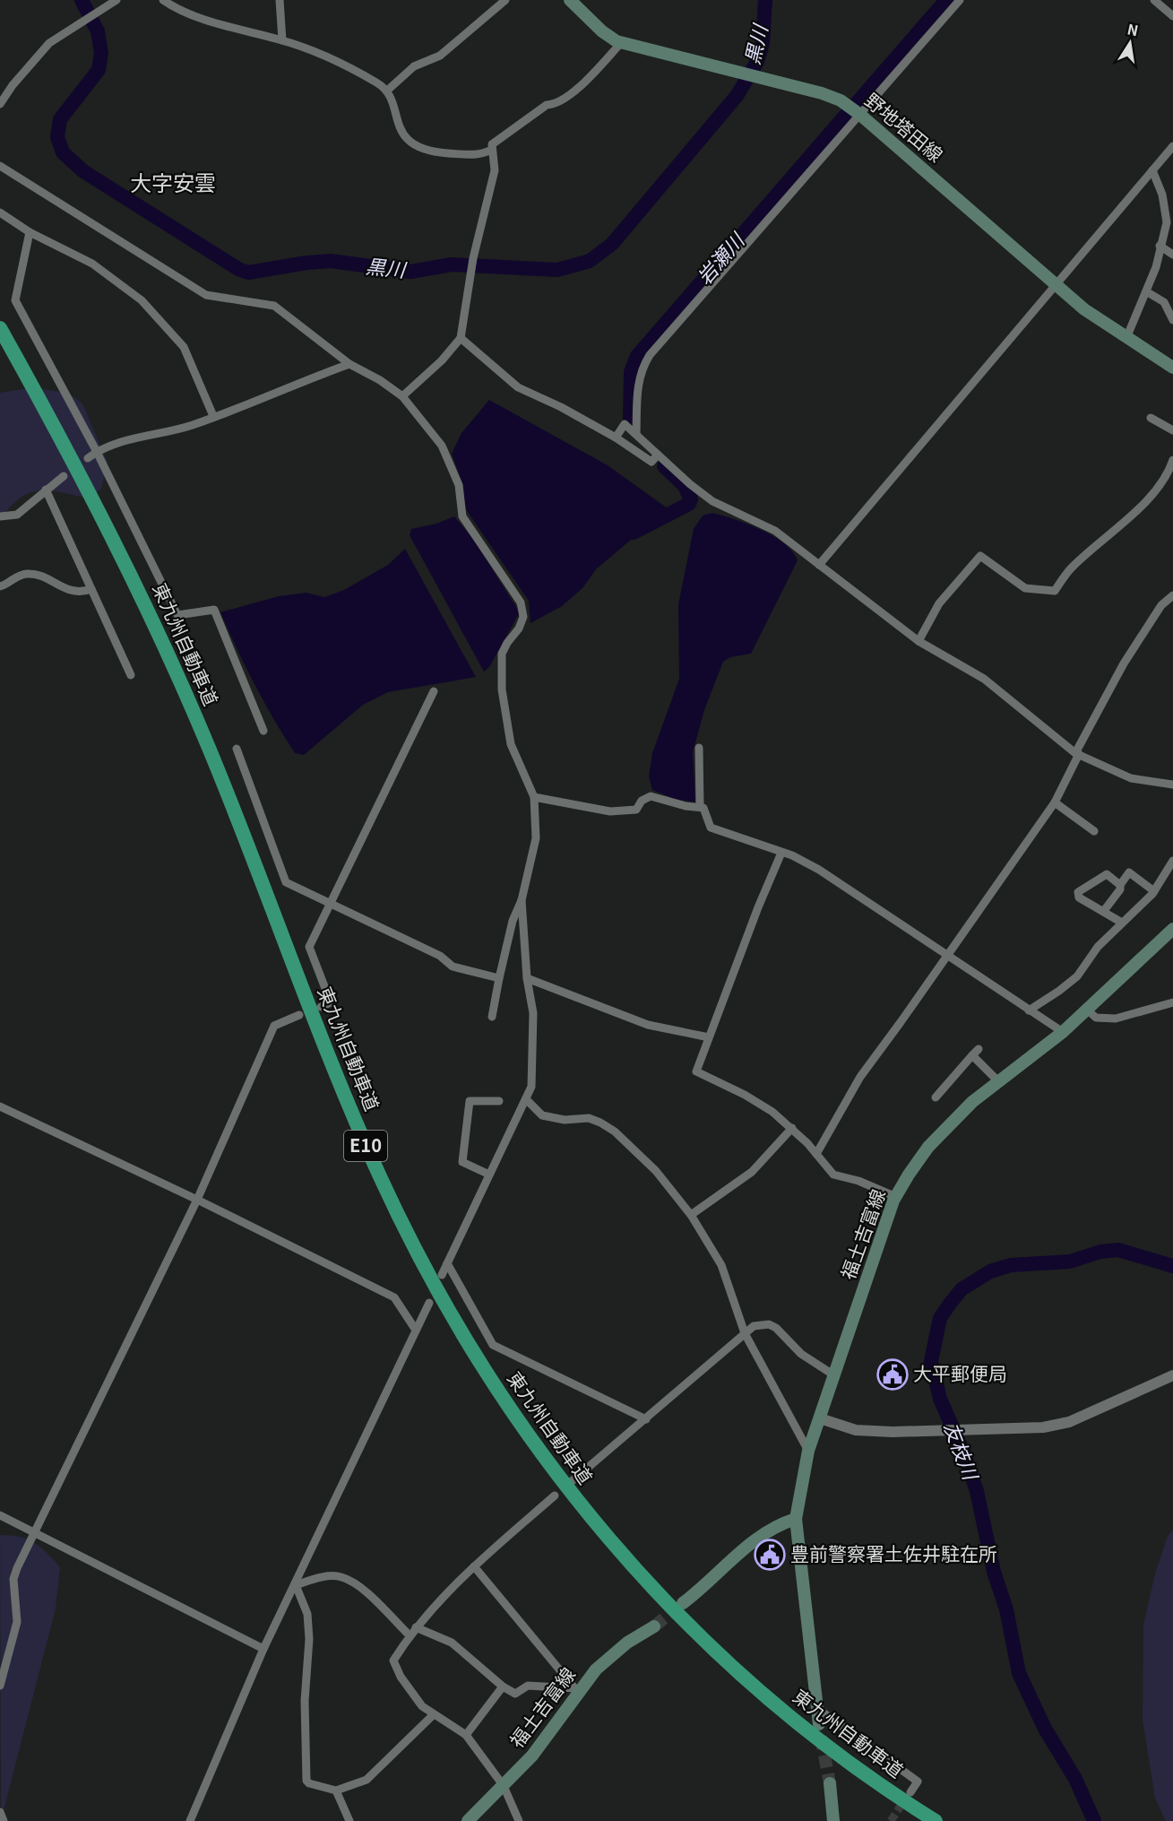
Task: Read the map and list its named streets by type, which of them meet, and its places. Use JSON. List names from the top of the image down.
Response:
{
  "streets": {
    "highway": ["東九州自動車道", "E10"],
    "main road": ["野地塔田線", "福土吉富線"]
  },
  "districts": ["大字安雲"],
  "water": ["黒川", "岩瀬川", "友枝川"],
  "places": {
    "public building": ["大平郵便局", "豊前警察署土佐井駐在所"]
  },
  "north": "top"
}
